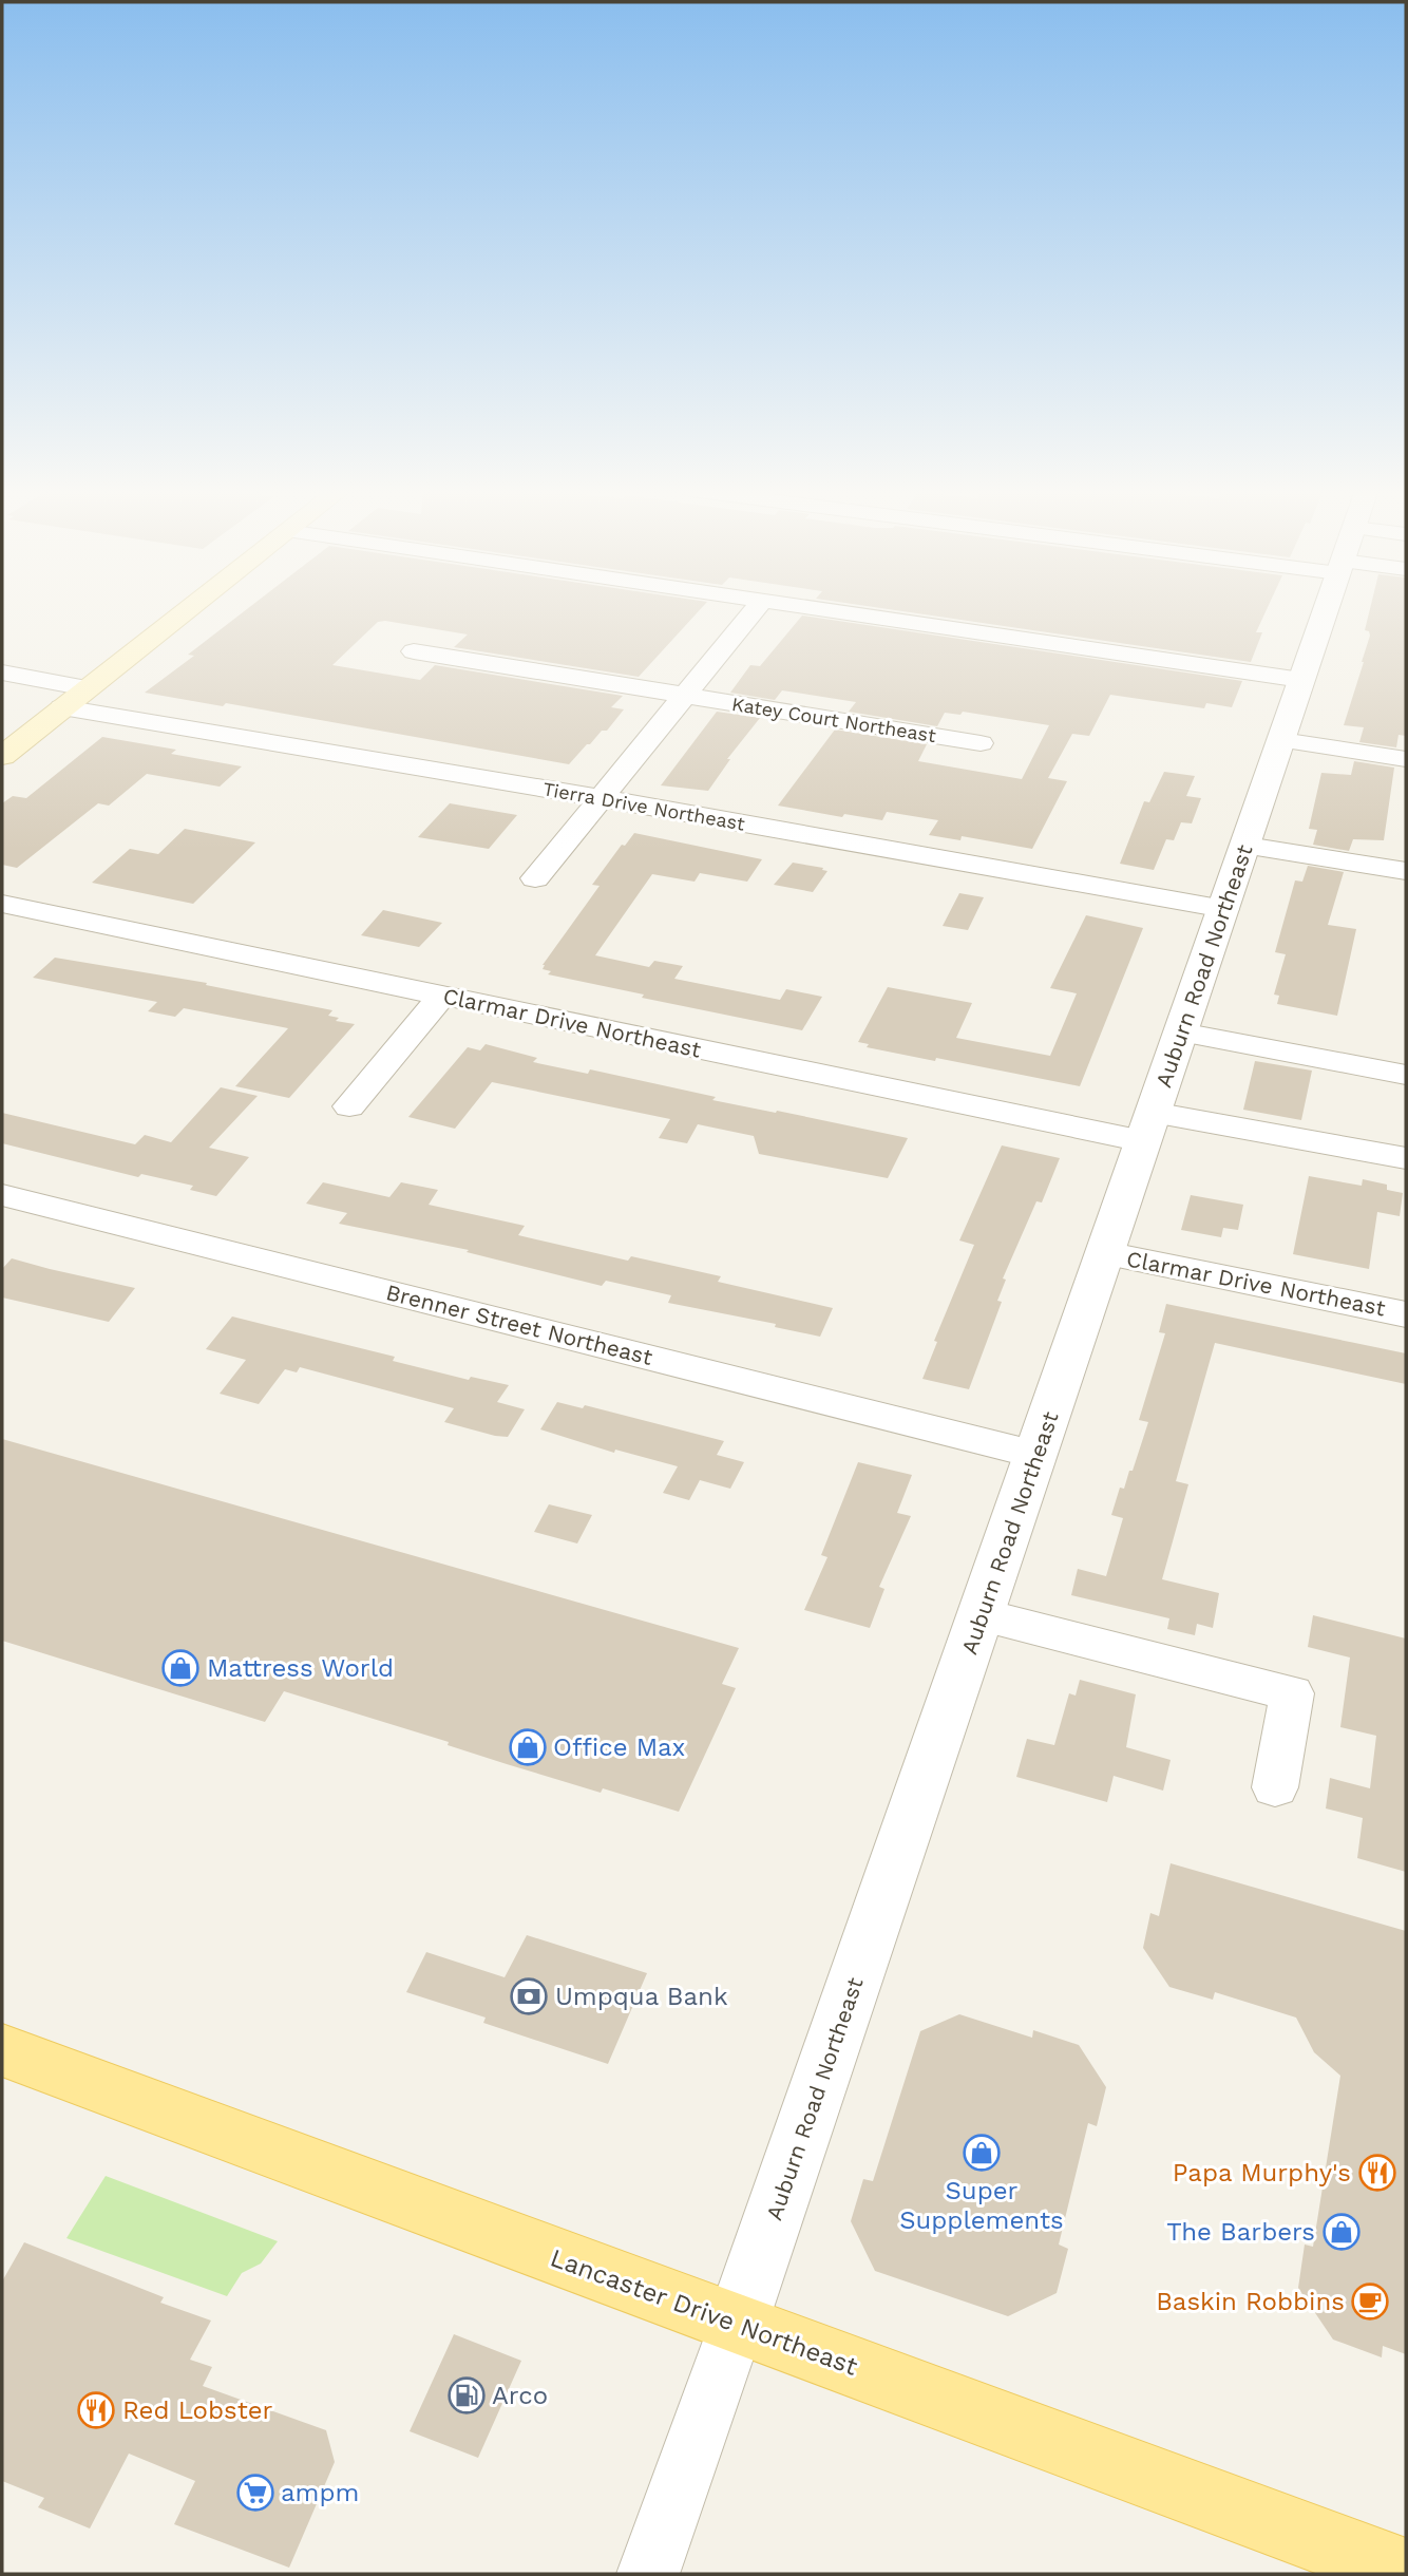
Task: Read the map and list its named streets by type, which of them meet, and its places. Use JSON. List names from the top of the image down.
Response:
{
  "streets": {
    "main road": ["Lancaster Drive Northeast"],
    "street": [
      "Katey Court Northeast",
      "Tierra Drive Northeast",
      "Auburn Road Northeast",
      "Clarmar Drive Northeast",
      "Brenner Street Northeast"
    ]
  },
  "crossings": [
    ["Tierra Drive Northeast", "Auburn Road Northeast"],
    ["Auburn Road Northeast", "Clarmar Drive Northeast"],
    ["Auburn Road Northeast", "Brenner Street Northeast"],
    ["Auburn Road Northeast", "Lancaster Drive Northeast"]
  ],
  "places": {
    "shop": [
      "Mattress World",
      "Office Max",
      "Super Supplements",
      "The Barbers"
    ],
    "bank": ["Umpqua Bank"],
    "restaurant": ["Papa Murphy's", "Red Lobster"],
    "cafe": ["Baskin Robbins"],
    "fuel station": ["Arco"],
    "supermarket": ["ampm"]
  }
}
